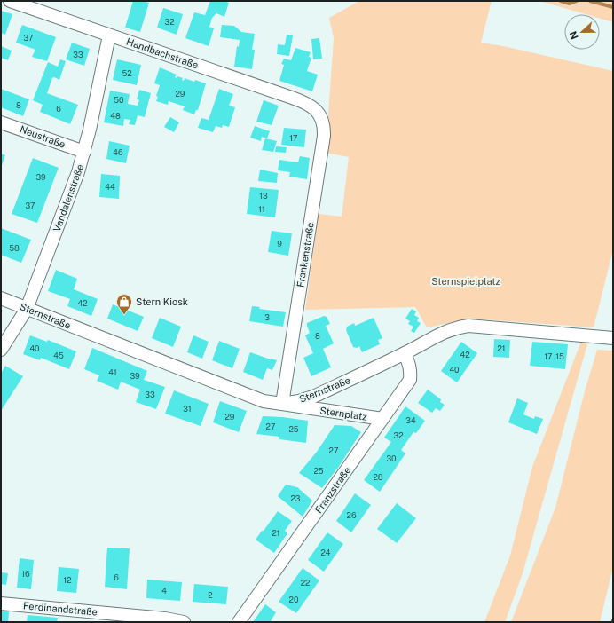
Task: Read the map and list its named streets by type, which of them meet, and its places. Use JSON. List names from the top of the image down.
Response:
{
  "streets": {
    "street": [
      "Handbachstraße",
      "Neustraße",
      "Vandalenstraße",
      "Frankenstraße",
      "Sternstraße",
      "Sternplatz",
      "Franzstraße",
      "Ferdinandstraße"
    ]
  },
  "crossings": [
    ["Handbachstraße", "Vandalenstraße"],
    ["Handbachstraße", "Frankenstraße"],
    ["Neustraße", "Vandalenstraße"],
    ["Vandalenstraße", "Sternstraße"],
    ["Frankenstraße", "Sternstraße"],
    ["Frankenstraße", "Sternplatz"],
    ["Sternstraße", "Sternplatz"],
    ["Sternstraße", "Franzstraße"],
    ["Sternplatz", "Franzstraße"]
  ],
  "parks": ["Sternspielplatz"],
  "places": {
    "shop": ["Stern Kiosk"]
  },
  "house_numbers": [
    "32",
    "37",
    "33",
    "52",
    "29",
    "50",
    "8",
    "6",
    "48",
    "17",
    "46",
    "39",
    "44",
    "13",
    "37",
    "11",
    "9",
    "58",
    "42",
    "3",
    "8",
    "40",
    "21",
    "42",
    "45",
    "17",
    "15",
    "40",
    "41",
    "39",
    "33",
    "31",
    "29",
    "34",
    "27",
    "25",
    "32",
    "27",
    "30",
    "25",
    "28",
    "23",
    "26",
    "21",
    "24",
    "16",
    "6",
    "12",
    "22",
    "4",
    "2",
    "20"
  ],
  "north": "left"
}
